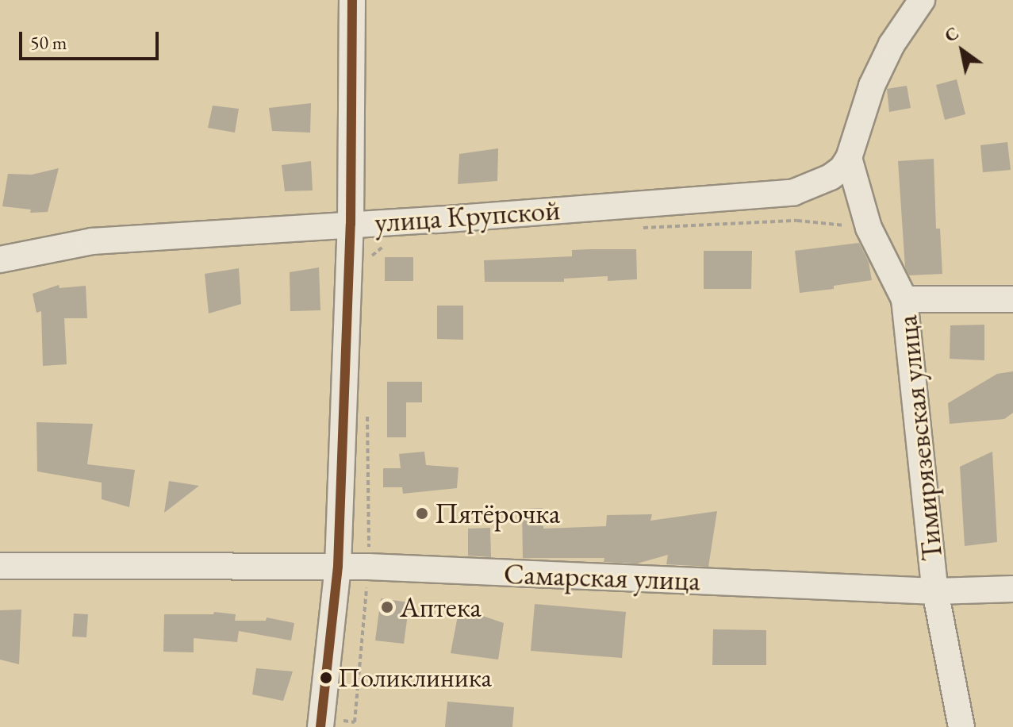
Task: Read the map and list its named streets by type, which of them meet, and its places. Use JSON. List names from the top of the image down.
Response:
{
  "streets": {
    "street": ["улица Крупской", "Тимирязевская улица", "Самарская улица"]
  },
  "crossings": [
    ["улица Крупской", "Тимирязевская улица"],
    ["Тимирязевская улица", "Самарская улица"]
  ],
  "places": ["Пятёрочка", "Аптека", "Поликлиника"],
  "scale_bar": "50 m",
  "north": "top left"
}
